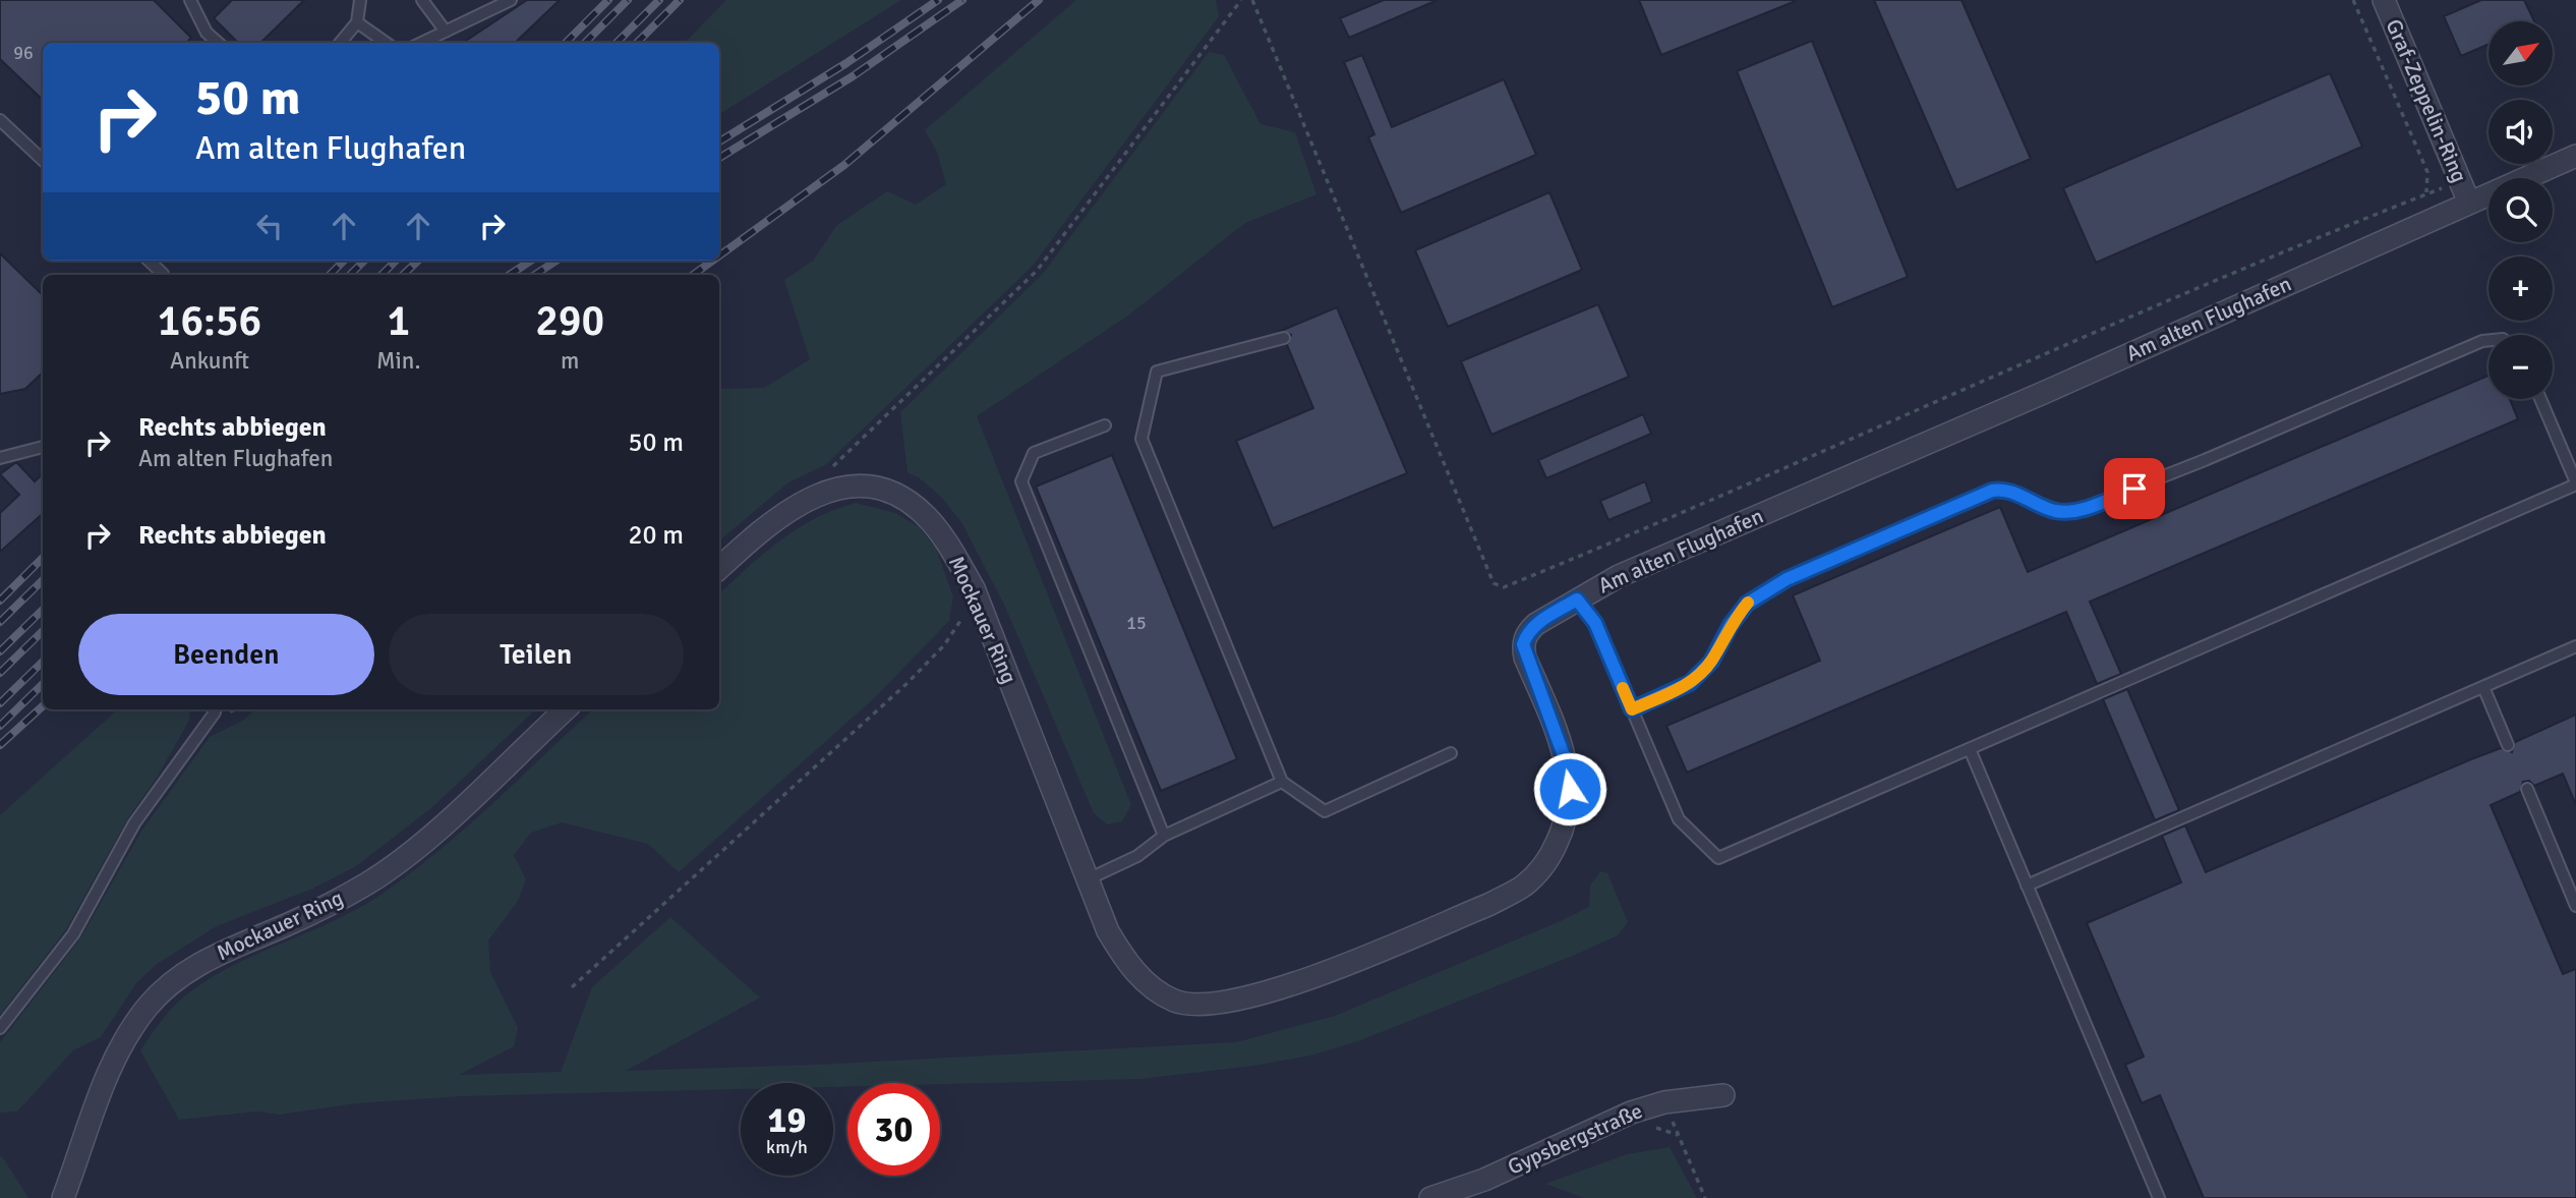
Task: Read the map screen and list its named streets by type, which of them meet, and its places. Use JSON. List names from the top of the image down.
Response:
{
  "streets": {
    "street": [
      "Graf-Zeppelin-Ring",
      "Am alten Flughafen",
      "Mockauer Ring",
      "Gypsbergstraße"
    ]
  },
  "crossings": [
    ["Graf-Zeppelin-Ring", "Am alten Flughafen"],
    ["Am alten Flughafen", "Mockauer Ring"]
  ],
  "house_numbers": ["96", "15"],
  "north": "top right",
  "page": {
    "map_buttons": ["+", "−"],
    "turn": ["50 m", "Am alten Flughafen"],
    "eta": [
      "16:56",
      "Ankunft",
      "1",
      "Min.",
      "290",
      "m"
    ],
    "list": [
      {
        "name": "Rechts abbiegen",
        "note": "Am alten Flughafen",
        "value": "50 m"
      },
      {
        "name": "Rechts abbiegen",
        "value": "20 m"
      }
    ],
    "buttons": ["Beenden", "Teilen"],
    "speed": "19 km/h",
    "limit": "30"
  }
}
